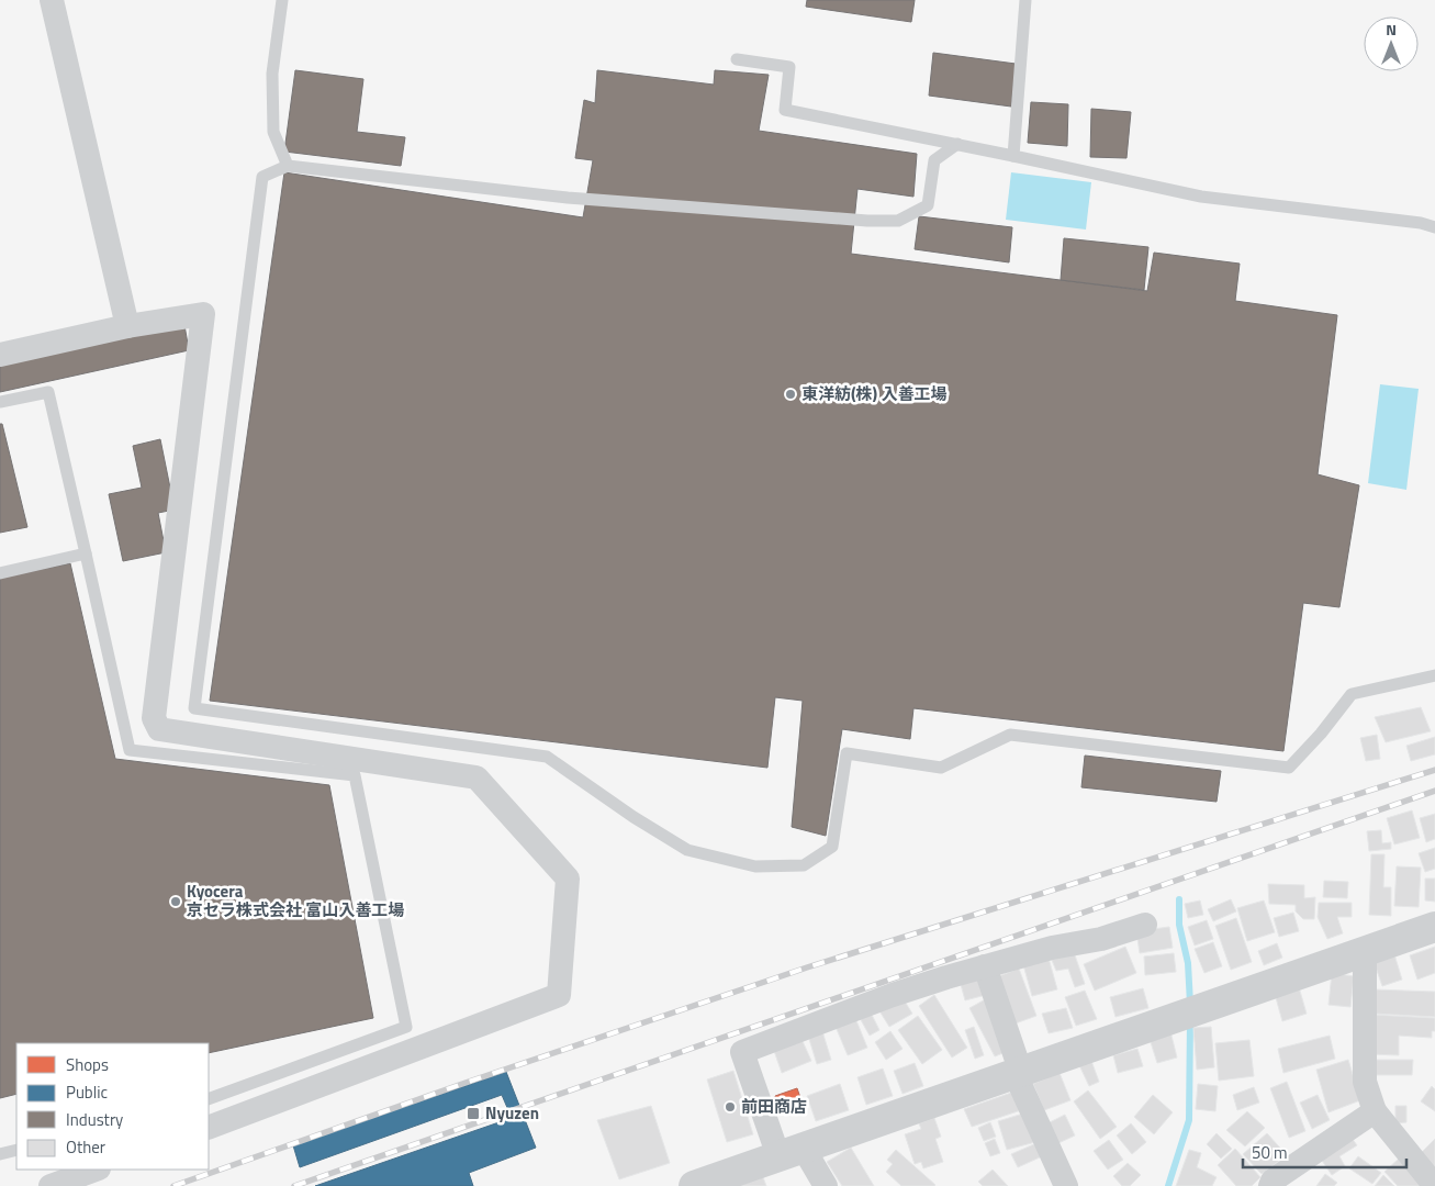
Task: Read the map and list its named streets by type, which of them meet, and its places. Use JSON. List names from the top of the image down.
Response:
{
  "places": {
    "other": ["東洋紡(株) 入善工場", "Kyocera 京セラ株式会社 富山入善工場", "前田商店"],
    "transit": ["Nyuzen"]
  },
  "legend": [
    "Shops",
    "Public",
    "Industry",
    "Other"
  ],
  "scale_bar": "50 m",
  "north": "top"
}
